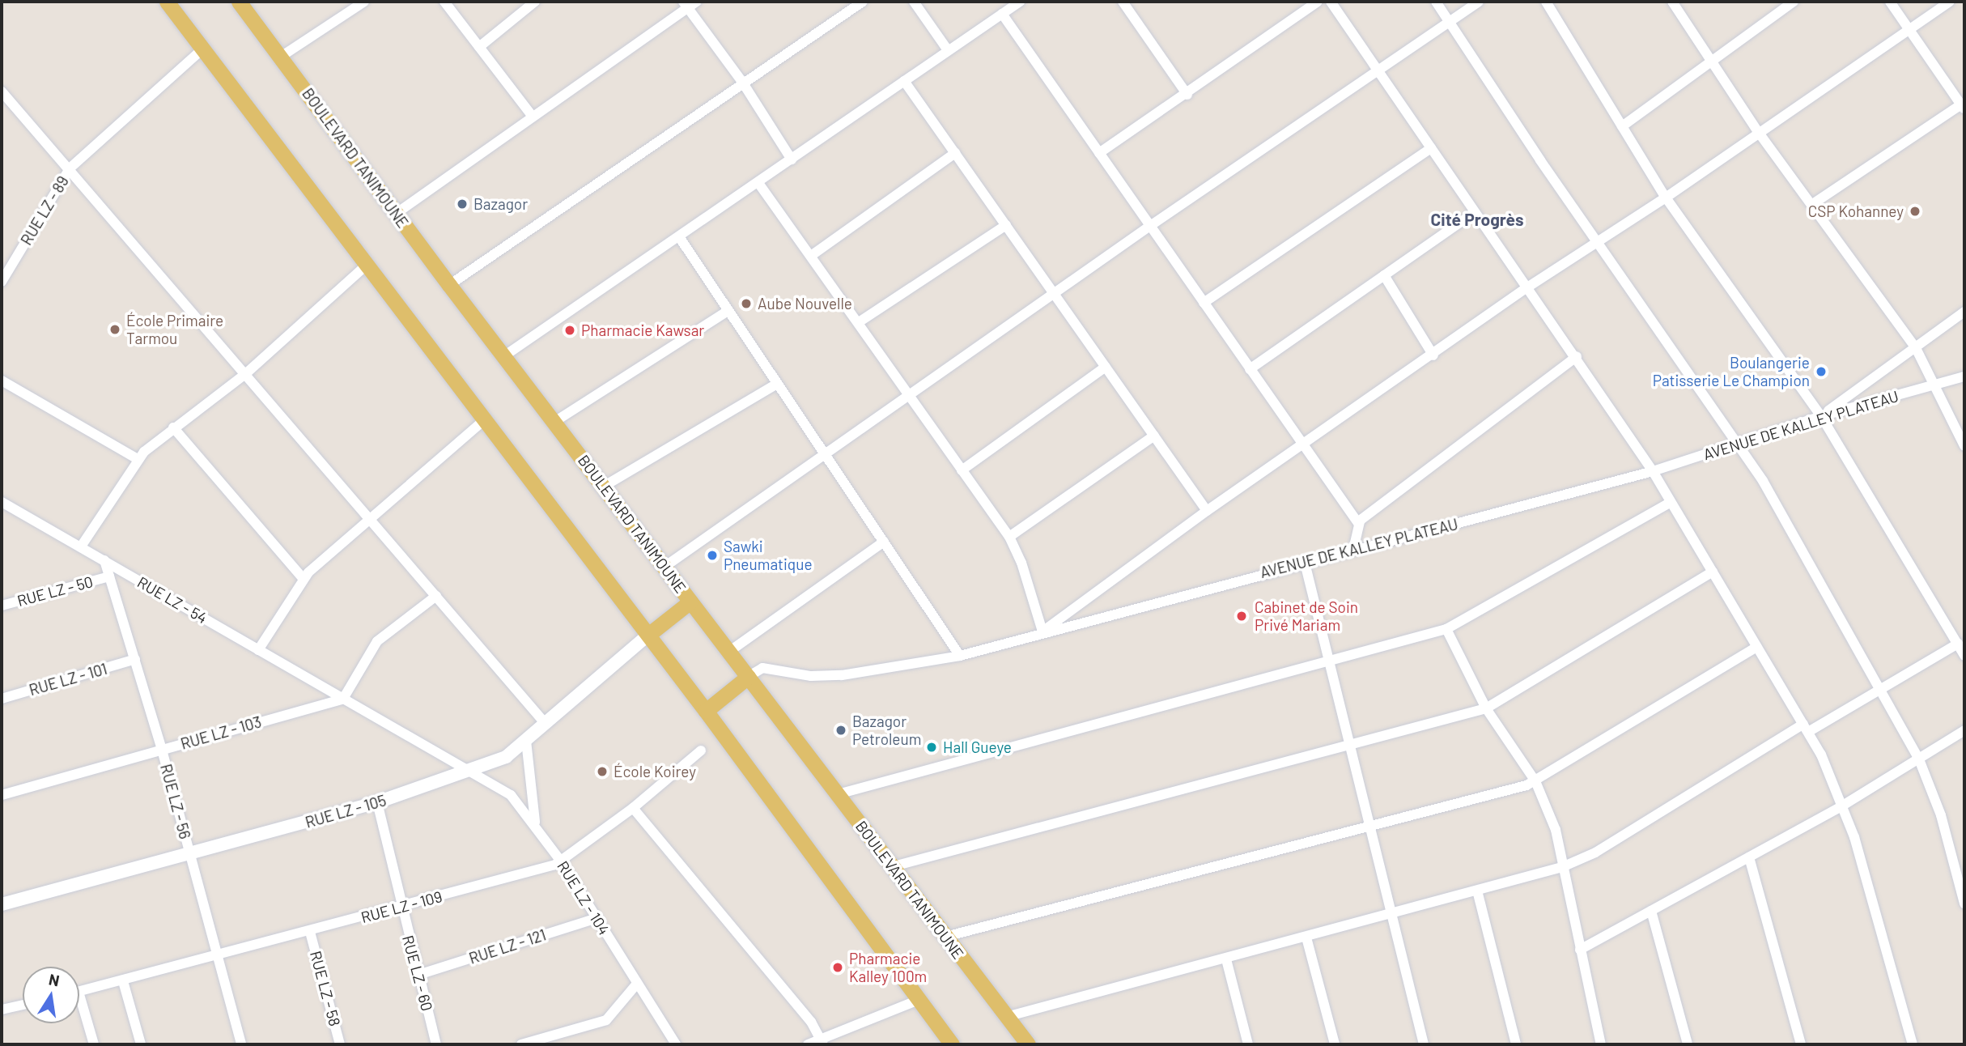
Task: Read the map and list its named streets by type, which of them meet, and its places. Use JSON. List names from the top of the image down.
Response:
{
  "streets": {
    "main road": ["BOULEVARD TANIMOUNE", "RUE LZ - 105"],
    "street": [
      "RUE LZ - 89",
      "AVENUE DE KALLEY PLATEAU",
      "RUE LZ - 50",
      "RUE LZ - 54",
      "RUE LZ - 101",
      "RUE LZ - 103",
      "RUE LZ - 56",
      "RUE LZ - 104",
      "RUE LZ - 109",
      "RUE LZ - 121",
      "RUE LZ - 60",
      "RUE LZ - 58"
    ]
  },
  "crossings": [
    ["BOULEVARD TANIMOUNE", "AVENUE DE KALLEY PLATEAU"],
    ["RUE LZ - 50", "RUE LZ - 56"],
    ["RUE LZ - 54", "RUE LZ - 103"],
    ["RUE LZ - 54", "RUE LZ - 56"],
    ["RUE LZ - 54", "RUE LZ - 105"],
    ["RUE LZ - 54", "RUE LZ - 104"],
    ["RUE LZ - 101", "RUE LZ - 56"],
    ["RUE LZ - 103", "RUE LZ - 56"],
    ["RUE LZ - 56", "RUE LZ - 105"],
    ["RUE LZ - 56", "RUE LZ - 109"],
    ["RUE LZ - 105", "RUE LZ - 104"],
    ["RUE LZ - 105", "RUE LZ - 60"],
    ["RUE LZ - 104", "RUE LZ - 109"],
    ["RUE LZ - 104", "RUE LZ - 121"],
    ["RUE LZ - 109", "RUE LZ - 60"],
    ["RUE LZ - 109", "RUE LZ - 58"],
    ["RUE LZ - 121", "RUE LZ - 60"]
  ],
  "districts": ["Cité Progrès"],
  "places": [
    "Bazagor",
    "CSP Kohanney",
    "Aube Nouvelle",
    "École Primaire Tarmou",
    "Pharmacie Kawsar",
    "Boulangerie Patisserie Le Champion",
    "Sawki Pneumatique",
    "Cabinet de Soin Privé Mariam",
    "Bazagor Petroleum",
    "Hall Gueye",
    "École Koirey",
    "Pharmacie Kalley 100m"
  ],
  "north": "top"
}
